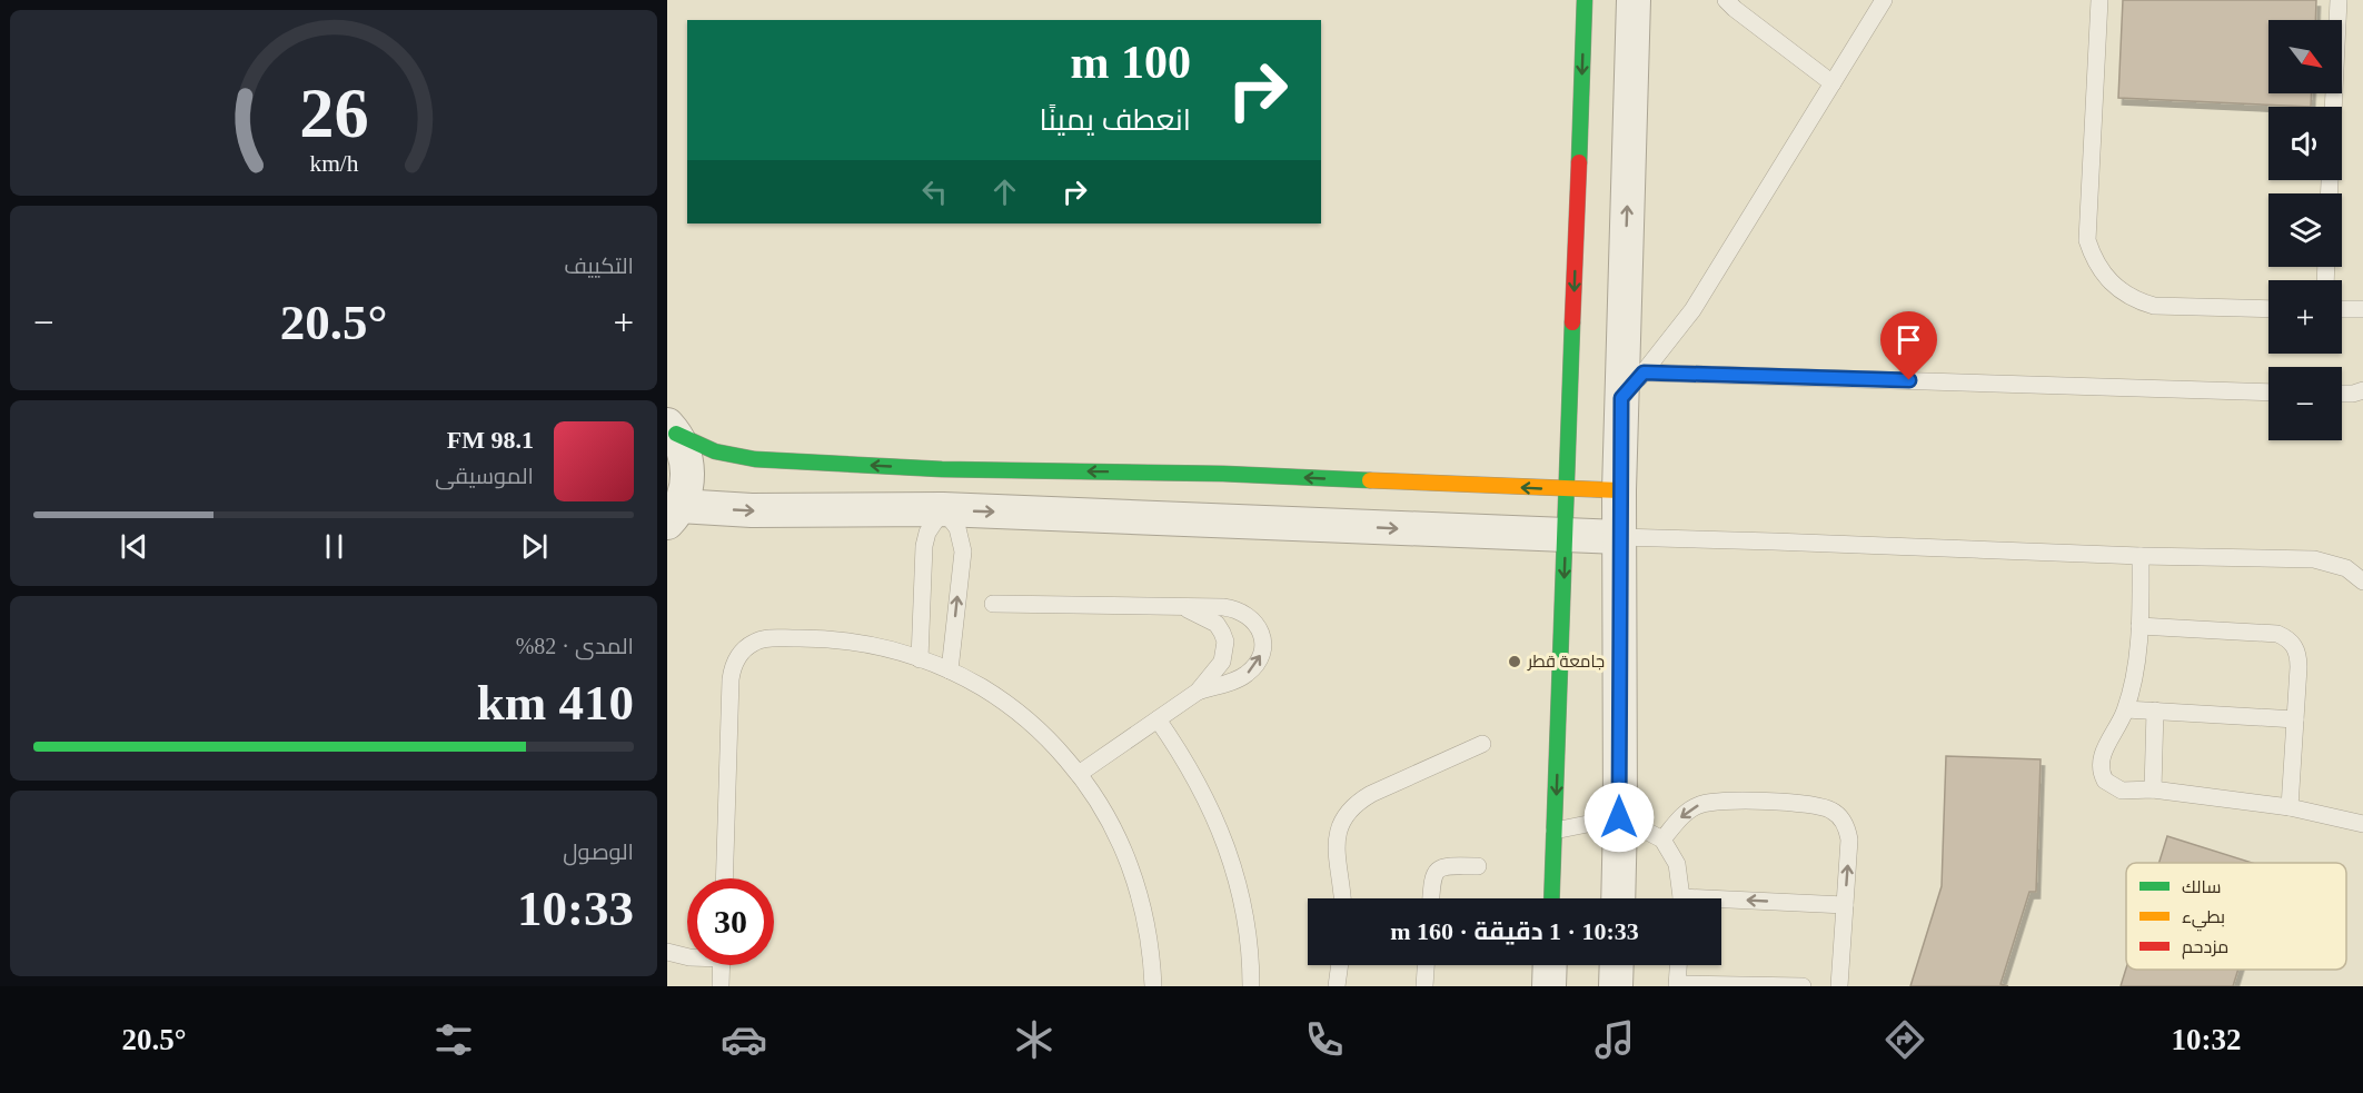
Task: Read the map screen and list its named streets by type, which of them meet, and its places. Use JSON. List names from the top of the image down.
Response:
{
  "places": ["جامعة قطر"],
  "legend": ["سالك", "بطيء", "مزدحم"],
  "north": "bottom right",
  "page": {
    "map_buttons": ["+", "−"],
    "turn": ["100 m", "انعطف يمينًا"],
    "tile": [
      "التكييف",
      ["المدى · 82%", "410 km"],
      ["الوصول", "10:33"]
    ],
    "heat": ["−", "20.5°", "+"],
    "song": ["98.1 FM", "الموسيقى"],
    "limit": "30",
    "trip": "10:33 · 1 دقيقة · 160 m",
    "tabs": ["10:32", "20.5°"],
    "gauge": ["26", "km/h"]
  }
}
